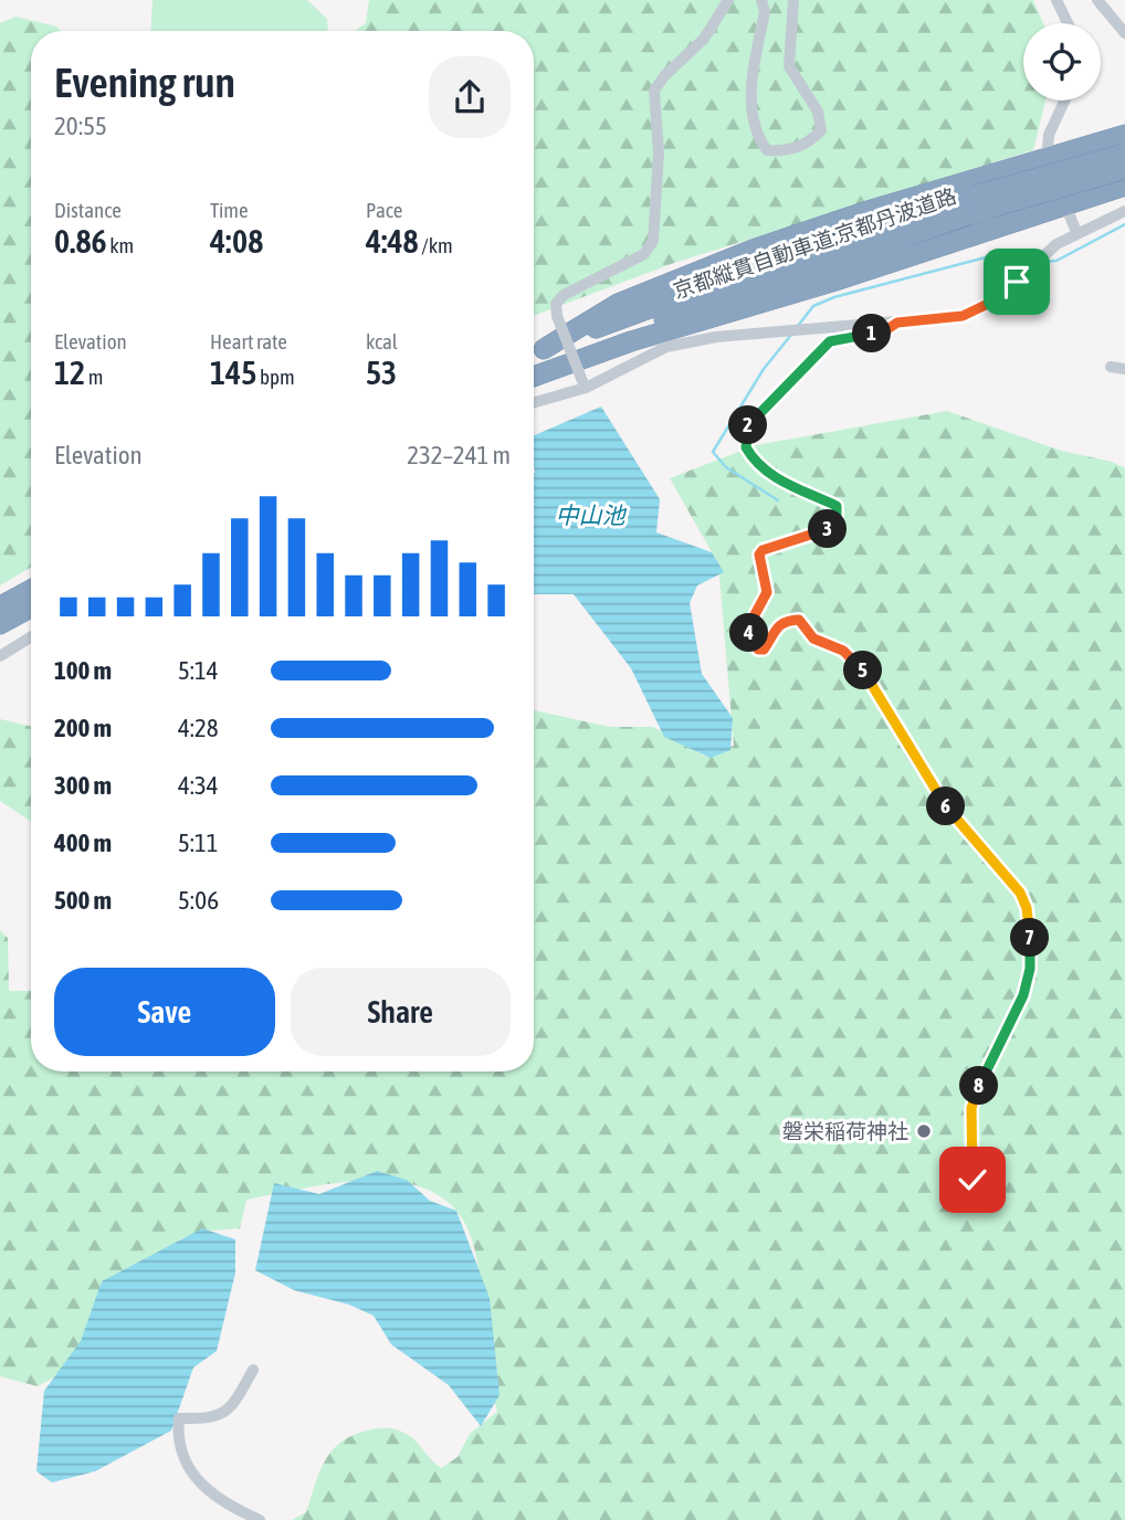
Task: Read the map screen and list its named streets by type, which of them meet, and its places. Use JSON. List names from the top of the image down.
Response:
{
  "streets": {
    "highway": ["京都縦貫自動車道;京都丹波道路"]
  },
  "water": ["中山池"],
  "places": ["磐栄稲荷神社"],
  "page": {
    "heading": ["Evening run", "20:55"],
    "stats": [
      ["Distance", "0.86 km"],
      ["Time", "4:08"],
      ["Pace", "4:48 /km"],
      ["Elevation", "12 m"],
      ["Heart rate", "145 bpm"],
      ["kcal", "53"]
    ],
    "pins": [
      "1",
      "2",
      "3",
      "4",
      "5",
      "6",
      "7",
      "8"
    ],
    "chart": ["Elevation", "232–241 m"],
    "list": [
      {
        "name": "100 m",
        "note": "5:14"
      },
      {
        "name": "200 m",
        "note": "4:28"
      },
      {
        "name": "300 m",
        "note": "4:34"
      },
      {
        "name": "400 m",
        "note": "5:11"
      },
      {
        "name": "500 m",
        "note": "5:06"
      }
    ],
    "buttons": ["Save", "Share"]
  }
}
